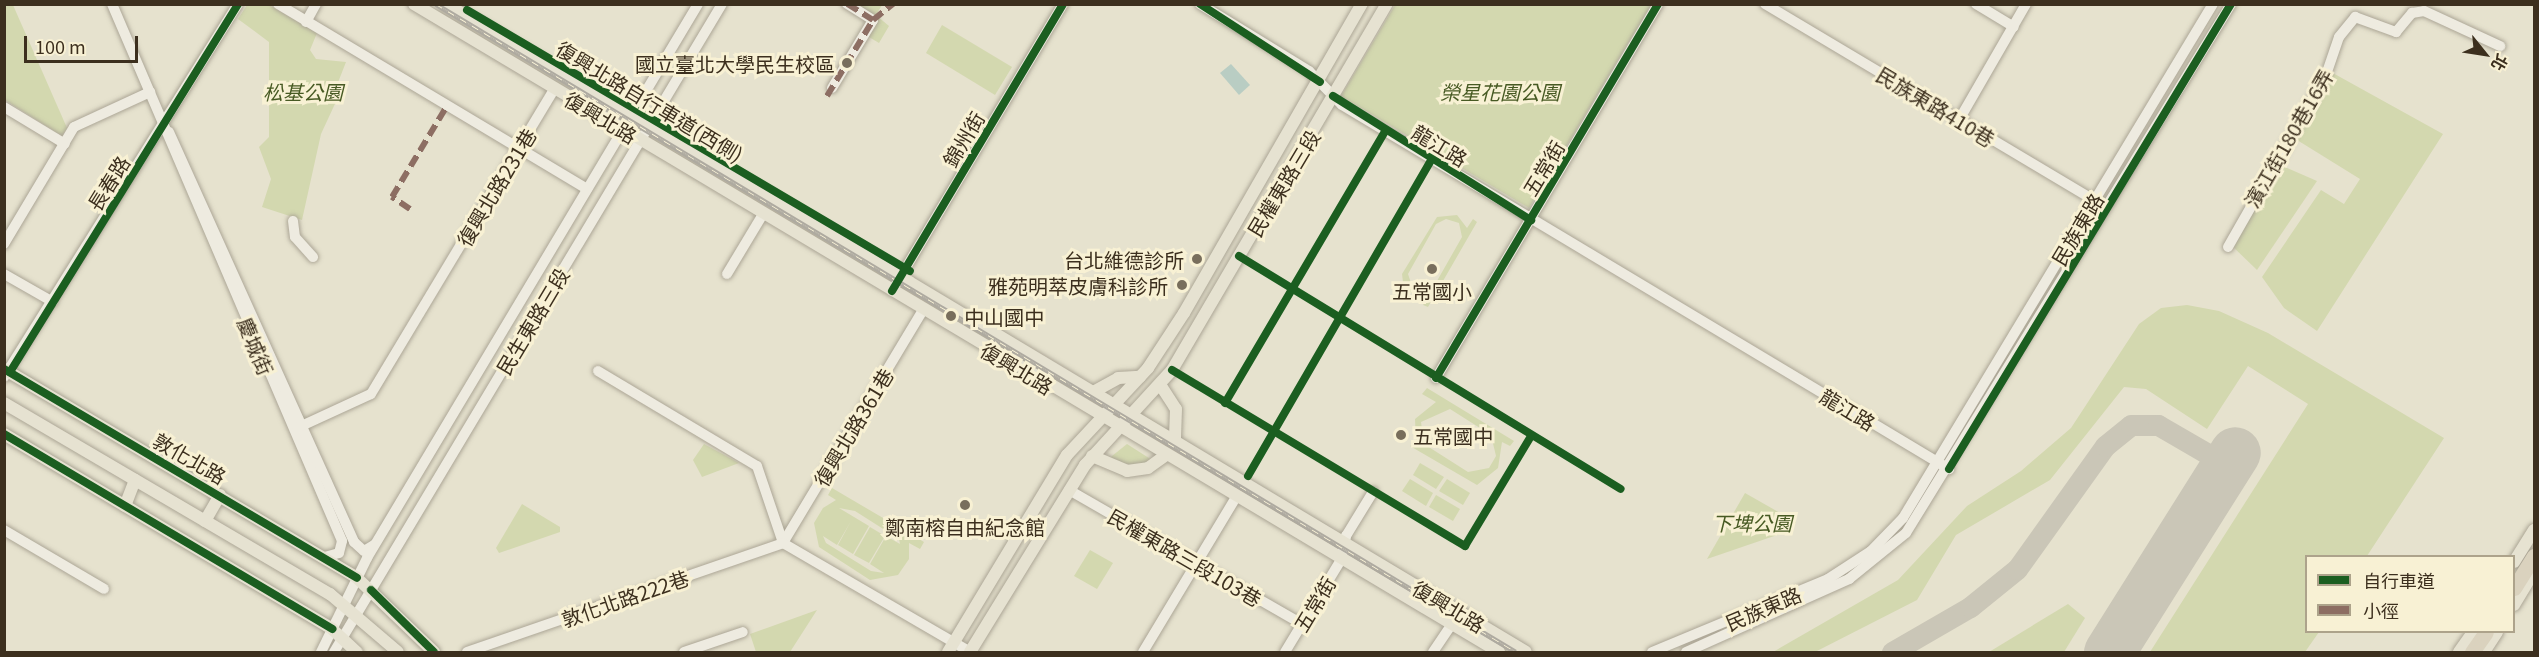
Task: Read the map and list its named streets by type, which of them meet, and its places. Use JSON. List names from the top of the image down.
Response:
{
  "streets": {
    "main road": ["復興北路", "民權東路三段", "敦化北路"],
    "street": [
      "民族東路410巷",
      "濱江街180巷16弄",
      "錦州街",
      "龍江路",
      "五常街",
      "長春路",
      "復興北路231巷",
      "民族東路",
      "民生東路三段",
      "慶城街",
      "復興北路361巷",
      "民權東路三段103巷",
      "敦化北路222巷"
    ],
    "cycle path": ["復興北路自行車道(西側)"]
  },
  "crossings": [
    ["民族東路410巷", "民族東路"],
    ["復興北路", "錦州街"],
    ["復興北路", "五常街"],
    ["復興北路", "民權東路三段"],
    ["復興北路", "復興北路231巷"],
    ["復興北路", "民生東路三段"],
    ["復興北路", "復興北路361巷"],
    ["龍江路", "五常街"],
    ["龍江路", "民權東路三段"],
    ["龍江路", "民族東路"],
    ["五常街", "民權東路三段103巷"],
    ["長春路", "慶城街"],
    ["長春路", "敦化北路"],
    ["民權東路三段", "民權東路三段103巷"],
    ["復興北路231巷", "慶城街"],
    ["民生東路三段", "慶城街"],
    ["民生東路三段", "敦化北路"],
    ["慶城街", "敦化北路"],
    ["復興北路361巷", "敦化北路222巷"]
  ],
  "parks": ["松基公園", "榮星花園公園", "下埤公園"],
  "places": [
    "國立臺北大學民生校區",
    "台北維德診所",
    "五常國小",
    "雅苑明萃皮膚科診所",
    "中山國中",
    "五常國中",
    "鄭南榕自由紀念館"
  ],
  "legend": ["自行車道", "小徑"],
  "scale_bar": "100 m",
  "north": "bottom right"
}
